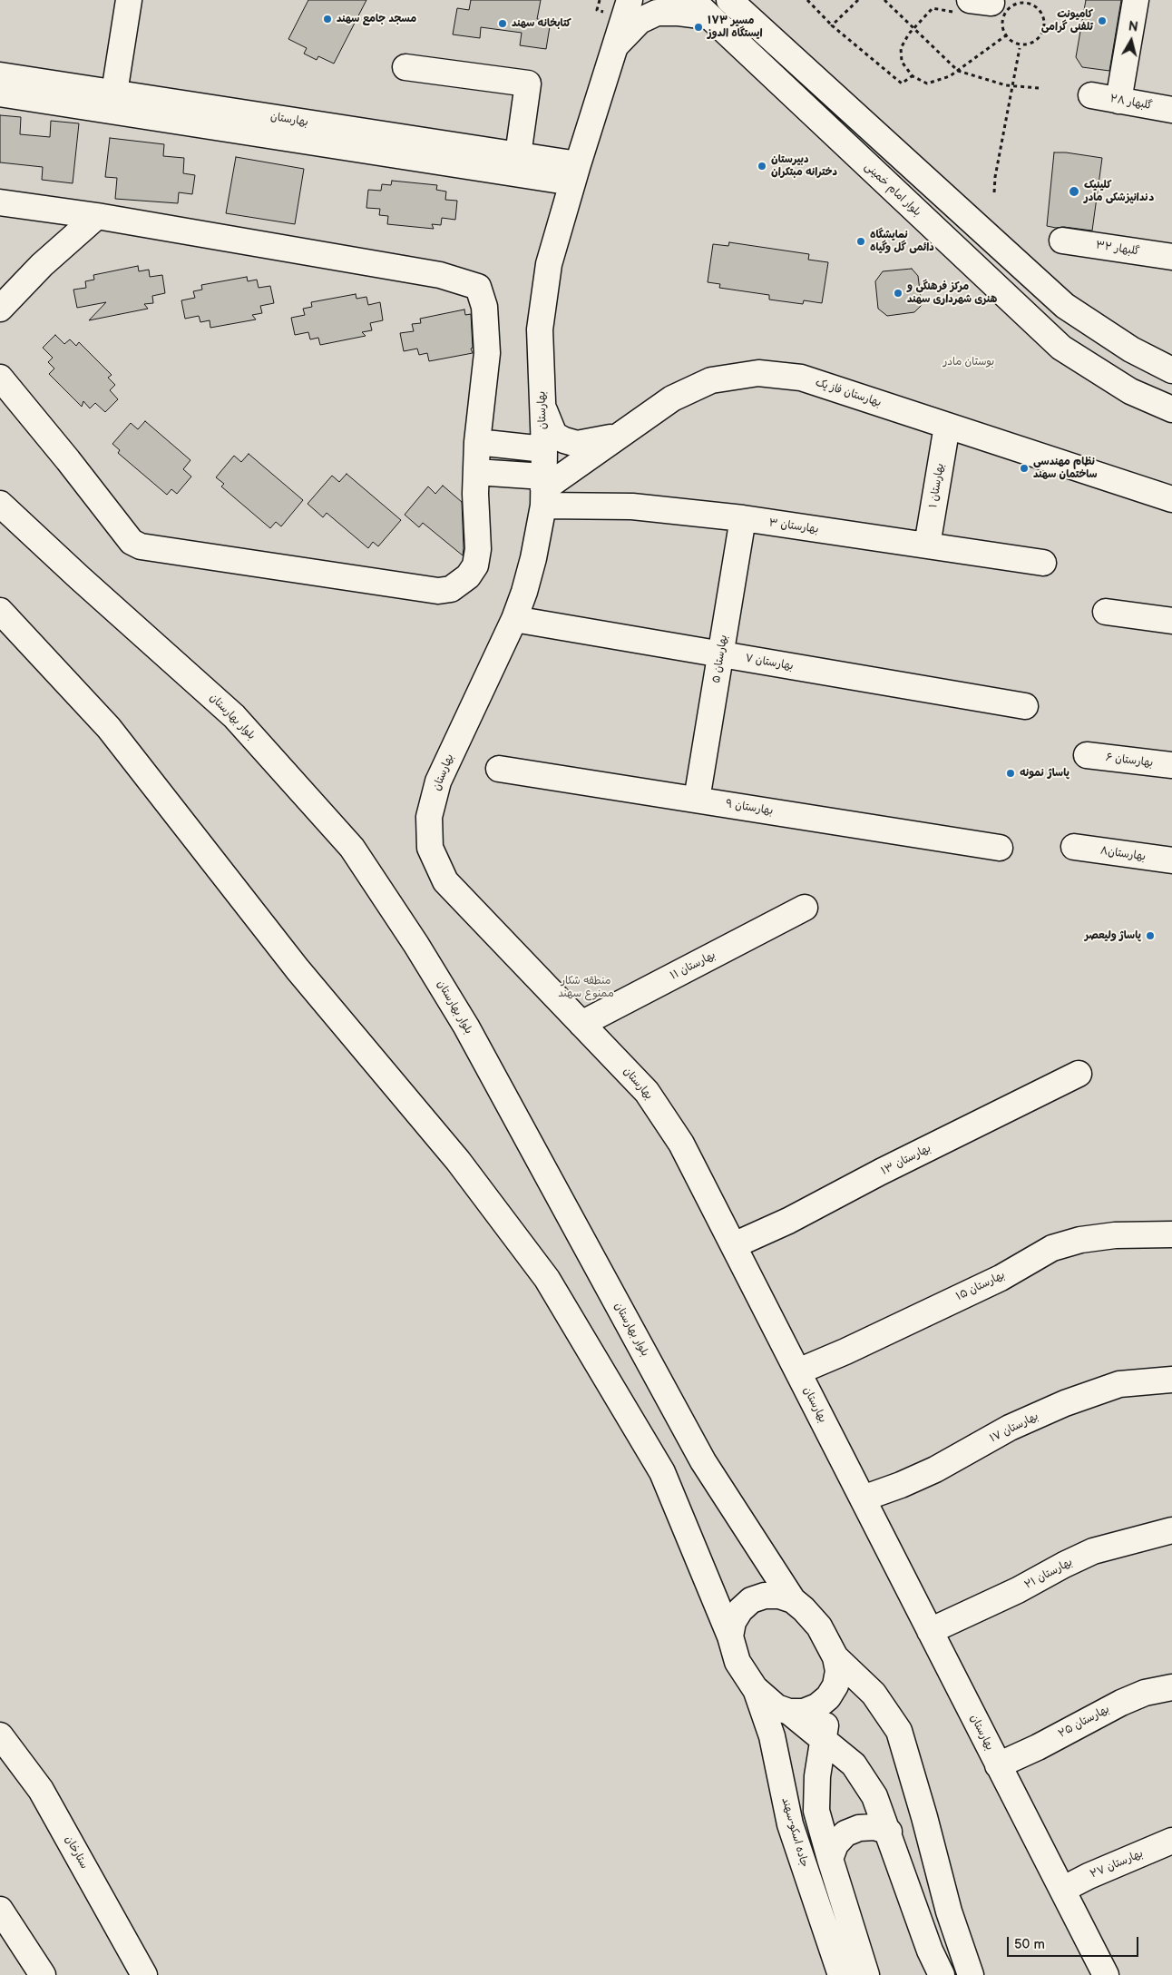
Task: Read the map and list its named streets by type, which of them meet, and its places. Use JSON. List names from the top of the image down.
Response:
{
  "streets": {
    "street": [
      "گلبهار ۲۸",
      "بهارستان",
      "بلوار امام خمینی",
      "گلبهار ۳۲",
      "بهارستان فاز یک",
      "بهارستان ۱",
      "بهارستان ۳",
      "بهارستان ۵",
      "بهارستان ۷",
      "بلوار بهارستان",
      "بهارستان ۶",
      "بهارستان ۹",
      "بهارستان۸",
      "بهارستان ۱۱",
      "بهارستان ۱۳",
      "بهارستان ۱۵",
      "بهارستان ۱۷",
      "بهارستان ۲۱",
      "بهارستان ۲۵",
      "جاده اسکو-سهند",
      "ستارخان",
      "بهارستان ۲۷"
    ]
  },
  "crossings": [
    ["بهارستان", "بهارستان فاز یک"],
    ["بهارستان", "بهارستان ۳"],
    ["بهارستان", "بهارستان ۷"],
    ["بهارستان", "بهارستان ۱۱"],
    ["بهارستان", "بهارستان ۱۳"],
    ["بهارستان", "بهارستان ۱۵"],
    ["بهارستان", "بهارستان ۱۷"],
    ["بهارستان", "بهارستان ۲۱"],
    ["بهارستان", "بهارستان ۲۵"],
    ["بهارستان", "بهارستان ۲۷"],
    ["بهارستان فاز یک", "بهارستان ۱"],
    ["بهارستان فاز یک", "بهارستان ۳"],
    ["بهارستان ۱", "بهارستان ۳"],
    ["بهارستان ۳", "بهارستان ۵"],
    ["بهارستان ۵", "بهارستان ۷"],
    ["بهارستان ۵", "بهارستان ۹"],
    ["بلوار بهارستان", "جاده اسکو-سهند"]
  ],
  "parks": ["بوستان مادر", "منطقه شکار ممنوع سهند"],
  "places": [
    "مسجد جامع سهند",
    "کامیونت تلفنی گرامی",
    "کتابخانه سهند",
    "مسیر ۱۷۳ ایستگاه الدوز",
    "دبیرستان دخترانه مبتکران",
    "کلینیک دندانپزشکی مادر",
    "نمایشگاه دائمی گل وگیاه",
    "مرکز فرهنگی و هنری شهرداری سهند",
    "نظام مهندسی ساختمان سهند",
    "پاساژ نمونه",
    "پاساژ ولیعصر"
  ],
  "scale_bar": "50 m",
  "north": "top"
}
